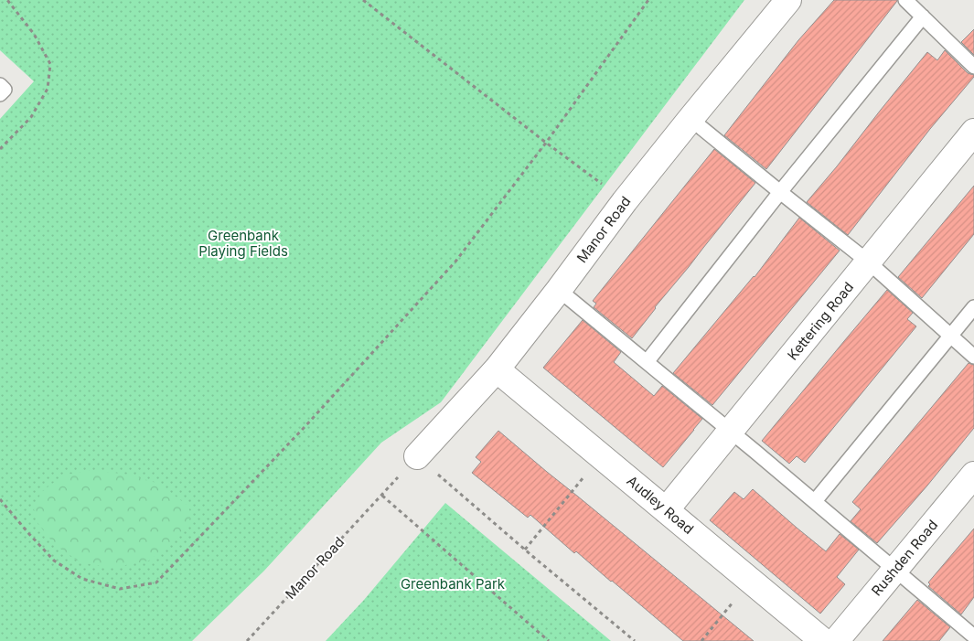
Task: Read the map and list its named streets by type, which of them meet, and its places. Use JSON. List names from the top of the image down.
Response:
{
  "streets": {
    "street": [
      "Manor Road",
      "Kettering Road",
      "Audley Road",
      "Rushden Road"
    ]
  },
  "crossings": [
    ["Manor Road", "Audley Road"],
    ["Kettering Road", "Audley Road"]
  ],
  "parks": ["Greenbank Playing Fields", "Greenbank Park"]
}
